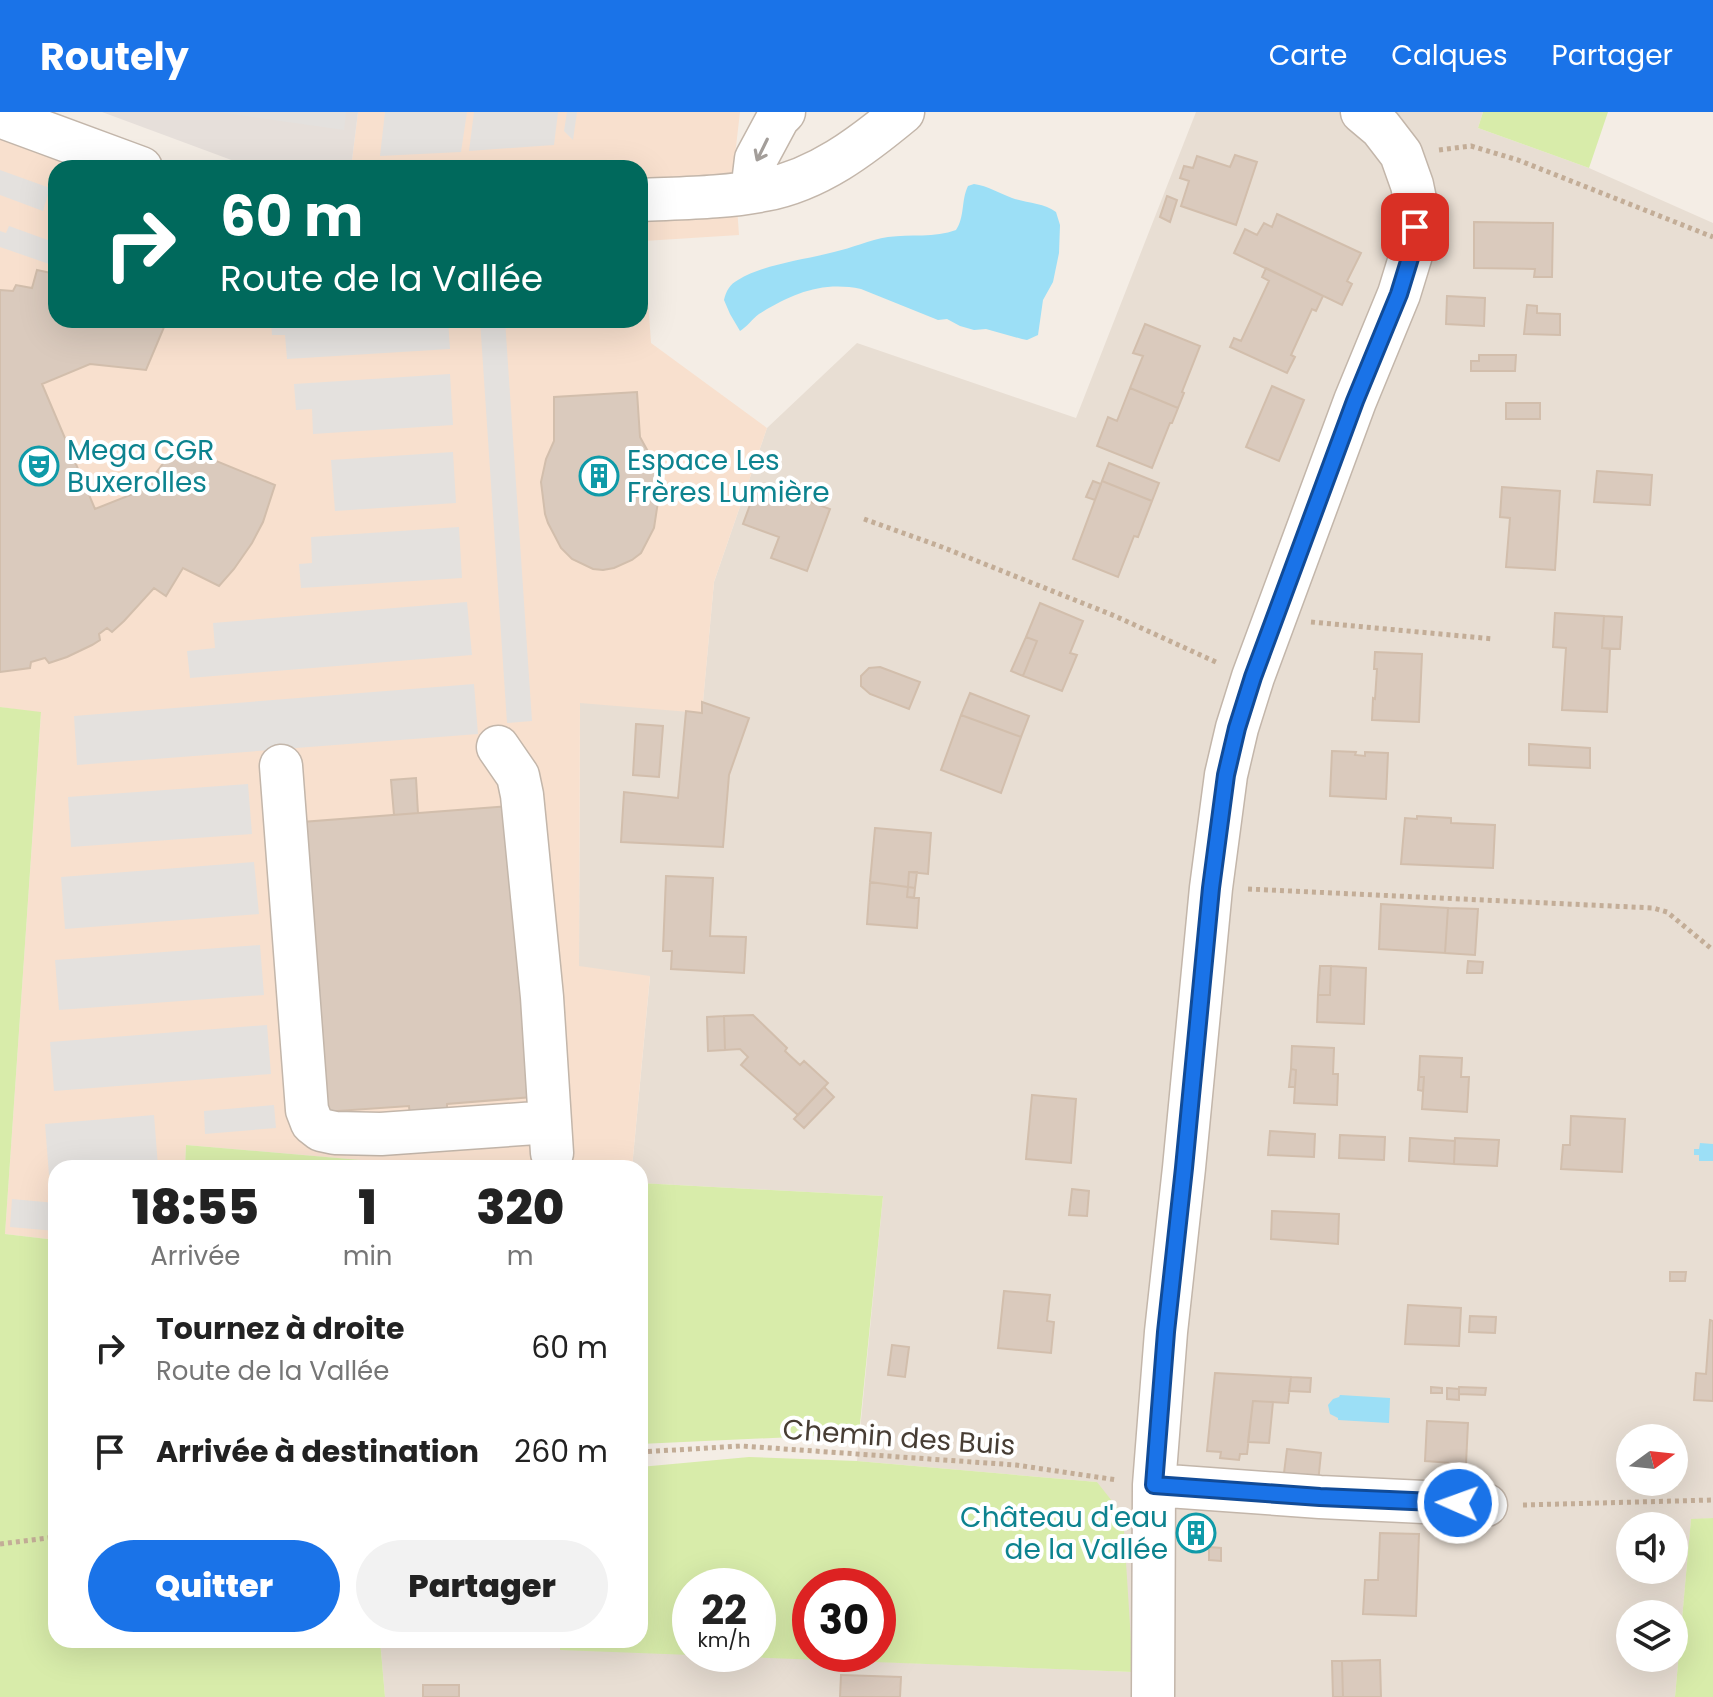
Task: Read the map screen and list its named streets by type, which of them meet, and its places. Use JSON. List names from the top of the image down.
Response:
{
  "streets": {
    "path": ["Chemin des Buis"]
  },
  "places": {
    "theatre": ["Mega CGR Buxerolles"],
    "building": ["Espace Les Frères Lumière", "Château d'eau de la Vallée"]
  },
  "north": "right",
  "page": {
    "header": "Routely",
    "nav": ["Carte", "Calques", "Partager"],
    "turn": ["60 m", "Route de la Vallée"],
    "eta": [
      "18:55",
      "Arrivée",
      "1",
      "min",
      "320",
      "m"
    ],
    "list": [
      {
        "name": "Tournez à droite",
        "note": "Route de la Vallée",
        "value": "60 m"
      },
      {
        "name": "Arrivée à destination",
        "value": "260 m"
      }
    ],
    "buttons": ["Quitter", "Partager"],
    "speed": "22 km/h",
    "limit": "30"
  }
}
